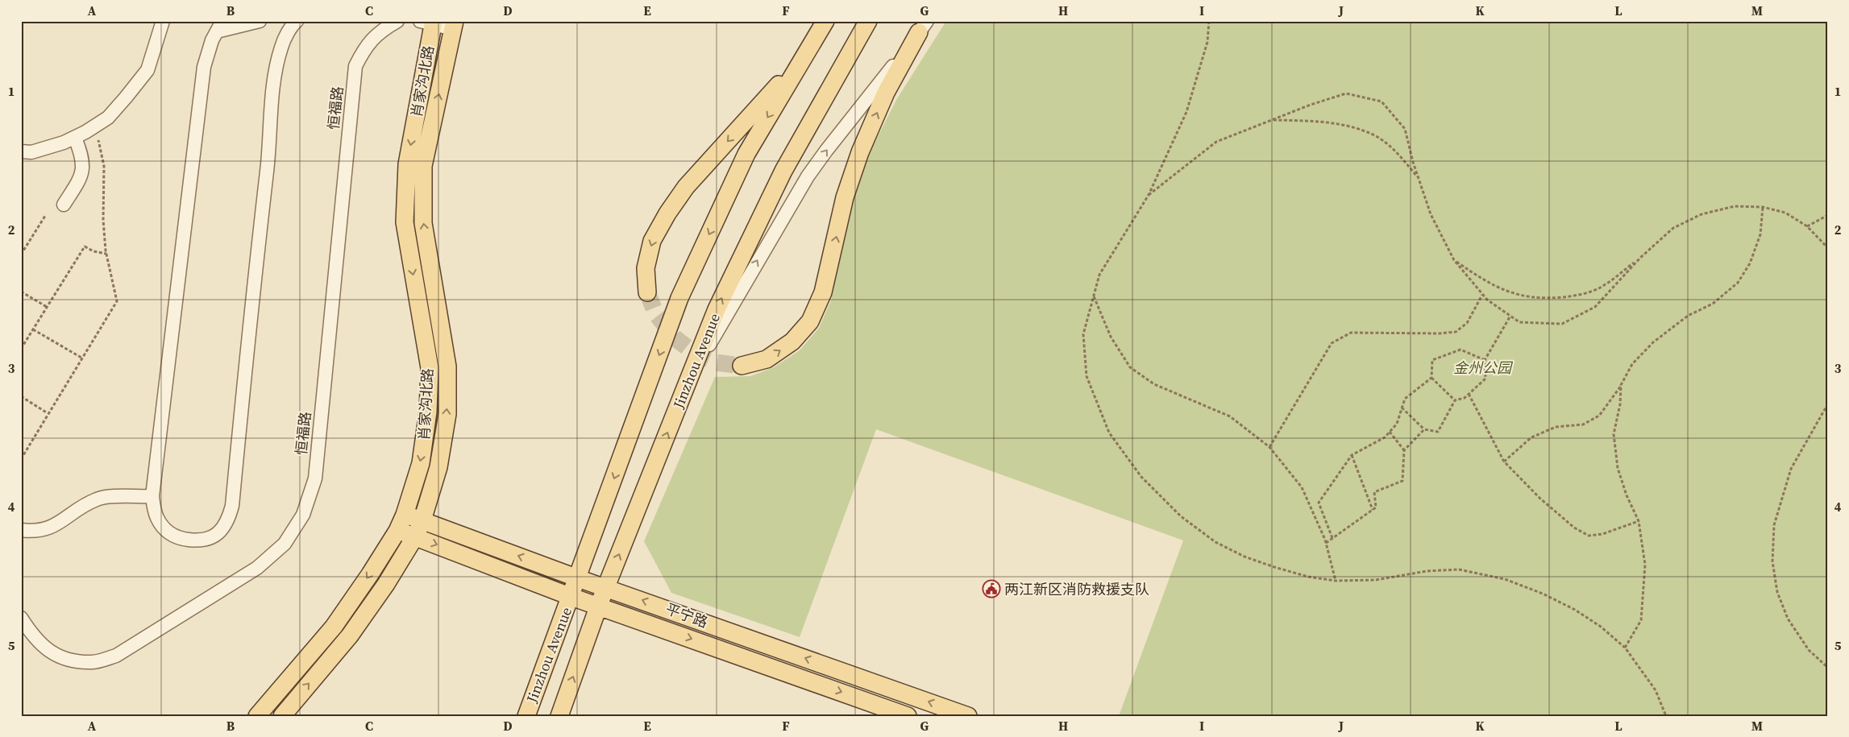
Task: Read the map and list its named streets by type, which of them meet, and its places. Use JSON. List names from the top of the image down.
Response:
{
  "streets": {
    "main road": ["肖家沟北路", "Jinzhou Avenue", "平宁路"],
    "street": ["恒福路"]
  },
  "crossings": [
    ["肖家沟北路", "平宁路"],
    ["Jinzhou Avenue", "平宁路"]
  ],
  "parks": ["金州公园"],
  "places": {
    "public building": ["两江新区消防救援支队"]
  },
  "grid": {
    "columns": [
      "A",
      "B",
      "C",
      "D",
      "E",
      "F",
      "G",
      "H",
      "I",
      "J",
      "K",
      "L",
      "M"
    ],
    "rows": [
      "1",
      "2",
      "3",
      "4",
      "5"
    ]
  }
}
